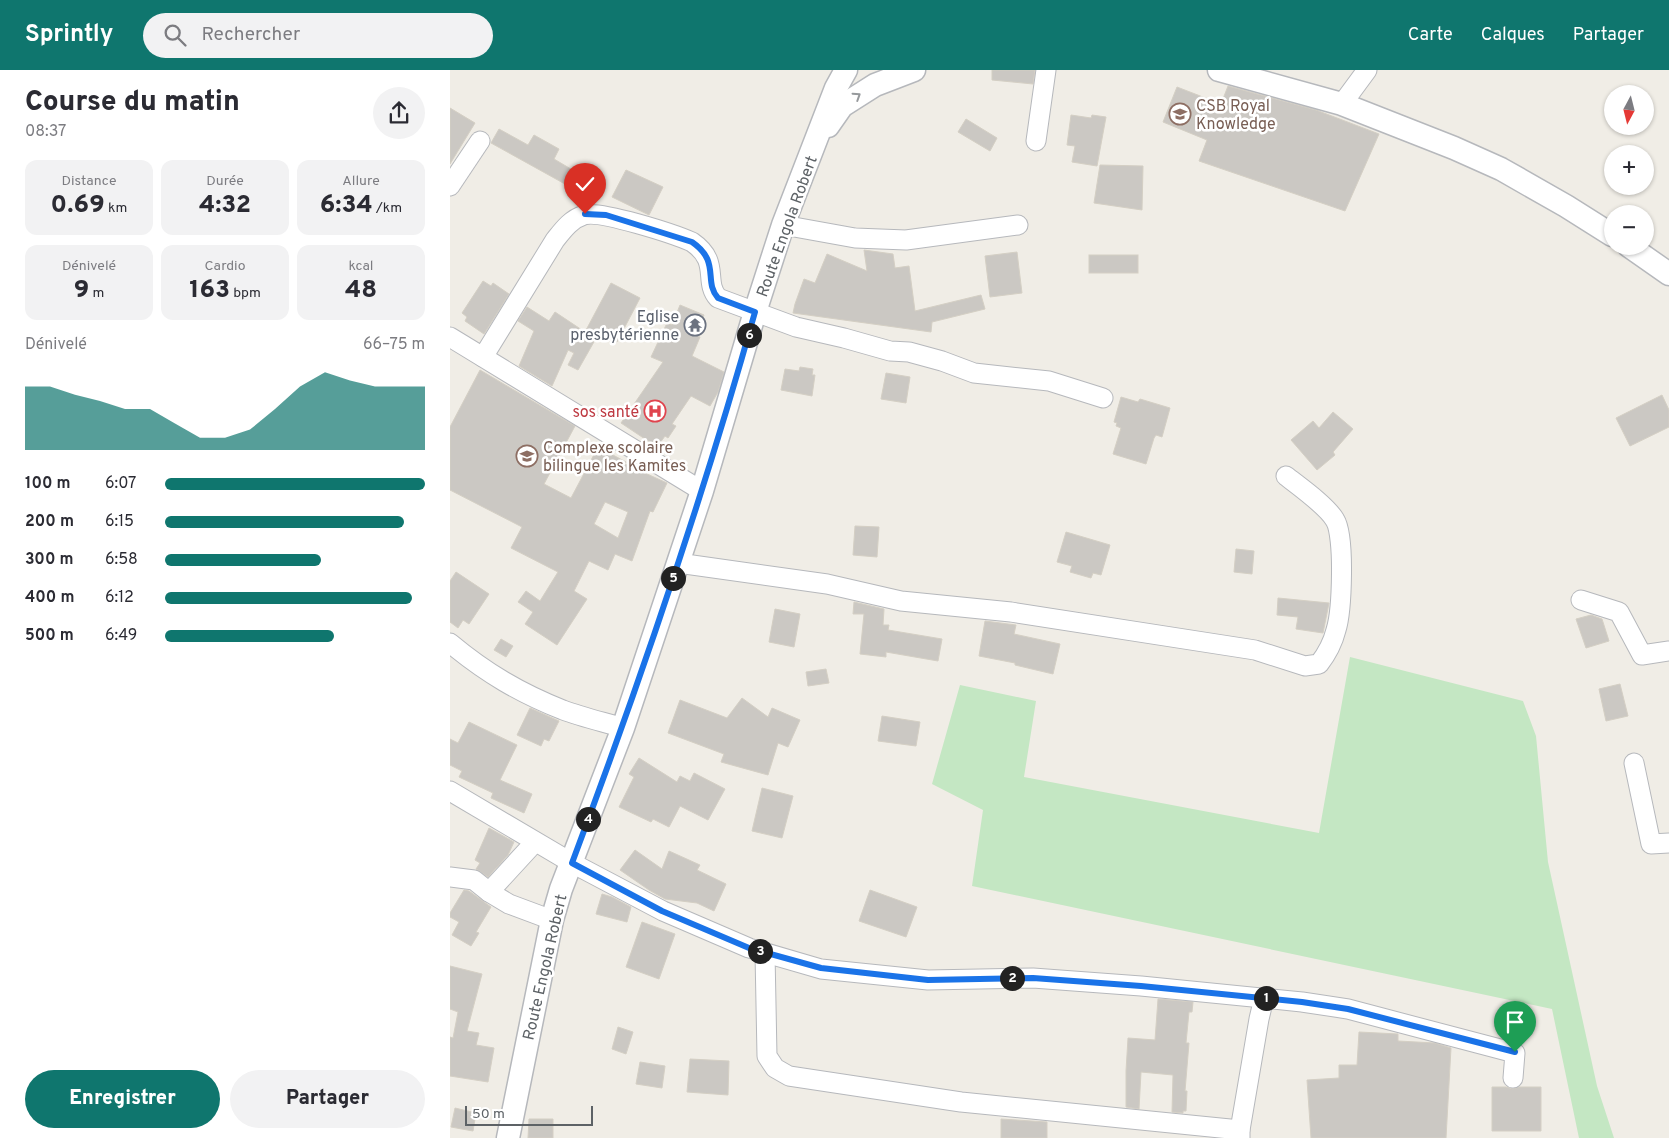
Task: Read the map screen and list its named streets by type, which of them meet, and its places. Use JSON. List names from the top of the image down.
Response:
{
  "streets": {
    "street": ["Route Engola Robert"]
  },
  "places": {
    "school or university": ["CSB Royal Knowledge", "Complexe scolaire bilingue les Kamites"],
    "temple": ["Eglise presbytérienne"],
    "hospital": ["sos santé"]
  },
  "scale_bar": "50 m",
  "north": "bottom",
  "page": {
    "header": "Sprintly",
    "search": "Rechercher",
    "nav": ["Carte", "Calques", "Partager"],
    "heading": ["Course du matin", "08:37"],
    "map_buttons": ["+", "−"],
    "stats": [
      ["Distance", "0.69 km"],
      ["Durée", "4:32"],
      ["Allure", "6:34 /km"],
      ["Dénivelé", "9 m"],
      ["Cardio", "163 bpm"],
      ["kcal", "48"]
    ],
    "pins": [
      "6",
      "5",
      "4",
      "3",
      "2",
      "1"
    ],
    "chart": ["Dénivelé", "66–75 m"],
    "list": [
      {
        "name": "100 m",
        "note": "6:07"
      },
      {
        "name": "200 m",
        "note": "6:15"
      },
      {
        "name": "300 m",
        "note": "6:58"
      },
      {
        "name": "400 m",
        "note": "6:12"
      },
      {
        "name": "500 m",
        "note": "6:49"
      }
    ],
    "buttons": ["Enregistrer", "Partager"],
    "scale": "50 m"
  }
}
